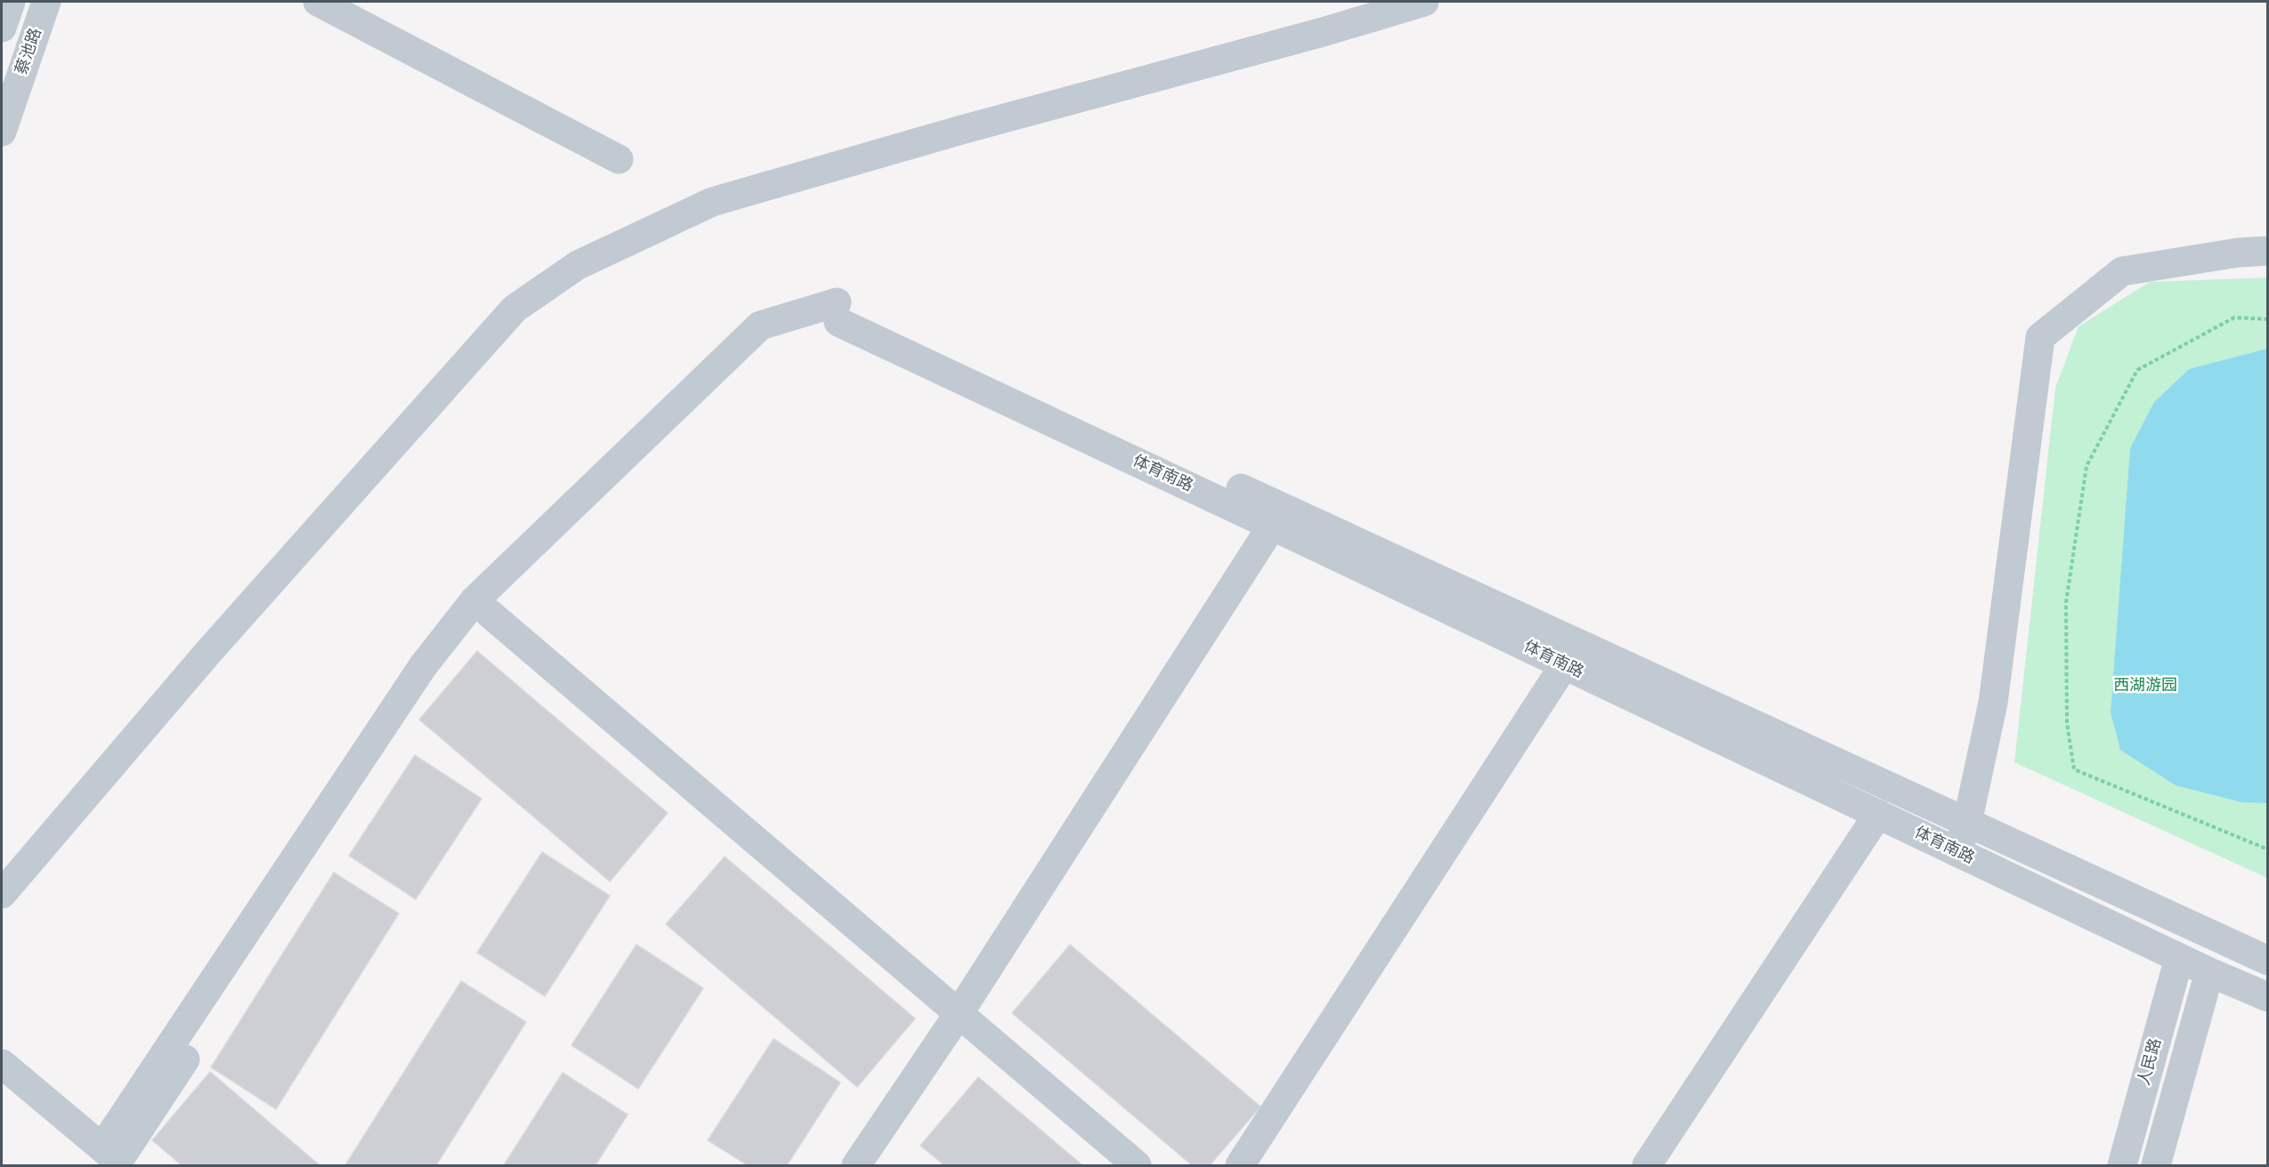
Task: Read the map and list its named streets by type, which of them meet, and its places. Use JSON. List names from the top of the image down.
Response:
{
  "streets": {
    "street": ["蔡池路", "体育南路", "人民路"]
  },
  "crossings": [
    ["体育南路", "人民路"]
  ],
  "parks": ["西湖游园"]
}
